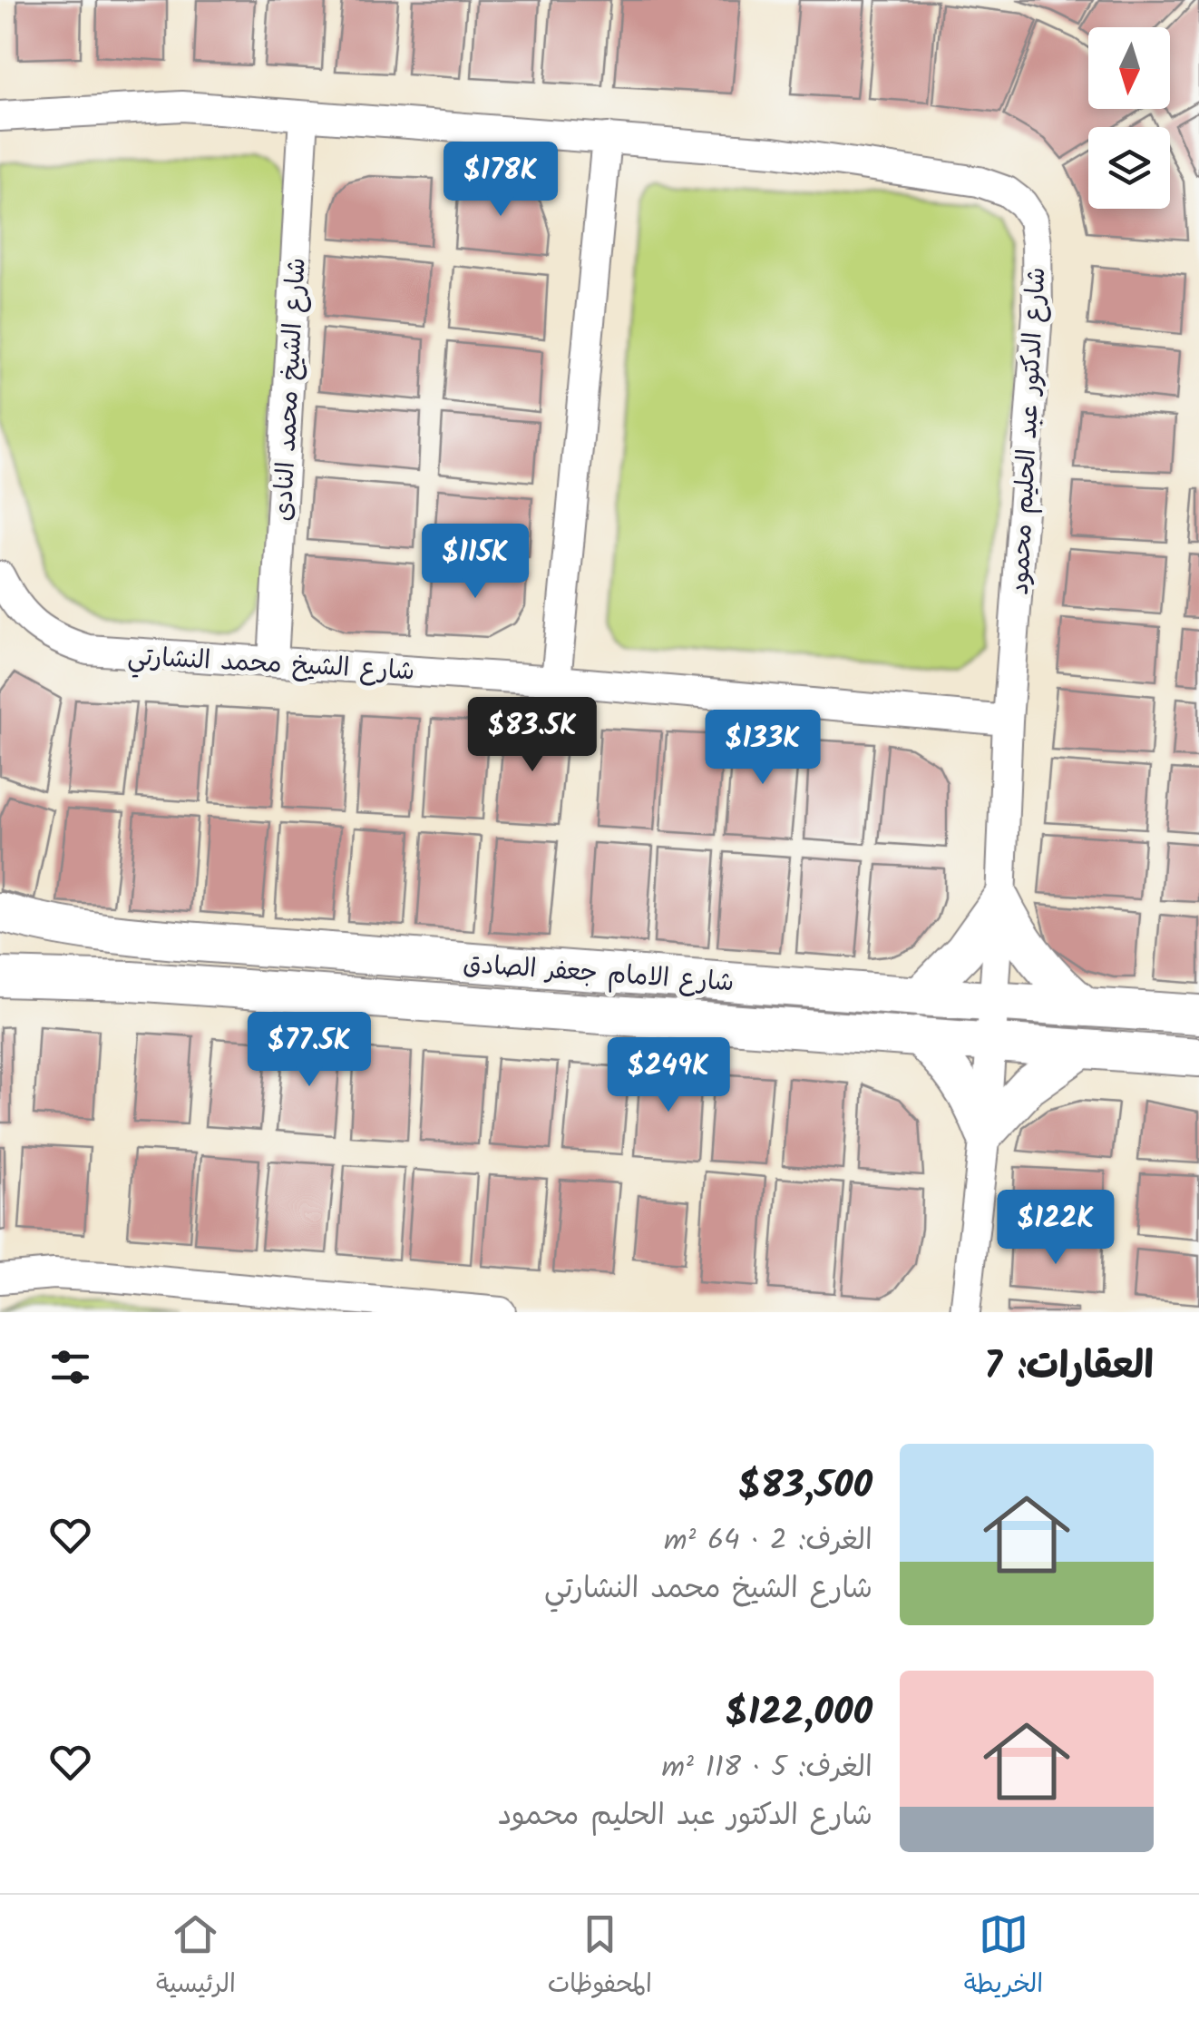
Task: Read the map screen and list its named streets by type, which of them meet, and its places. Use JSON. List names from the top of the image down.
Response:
{
  "streets": {
    "street": [
      "شارع الشيخ محمد النادى",
      "شارع الدكتور عبد الحليم محمود",
      "شارع الشيخ محمد النشارتي",
      "شارع الامام جعفر الصادق"
    ]
  },
  "crossings": [
    ["شارع الشيخ محمد النادى", "شارع الدكتور عبد الحليم محمود"],
    ["شارع الشيخ محمد النادى", "شارع الشيخ محمد النشارتي"],
    ["شارع الدكتور عبد الحليم محمود", "شارع الشيخ محمد النشارتي"],
    ["شارع الدكتور عبد الحليم محمود", "شارع الامام جعفر الصادق"]
  ],
  "north": "bottom",
  "page": {
    "price": [
      "$178K",
      "$115K",
      "$83.5K",
      "$133K",
      "$77.5K",
      "$249K",
      "$122K"
    ],
    "heading": "العقارات: 7",
    "list": [
      {
        "name": "$83,500",
        "note": "الغرف: 2 · 64 m² · شارع الشيخ محمد النشارتي"
      },
      {
        "name": "$122,000",
        "note": "الغرف: 5 · 118 m² · شارع الدكتور عبد الحليم محمود"
      }
    ],
    "tabs": ["الخريطة", "المحفوظات", "الرئيسية"]
  }
}
